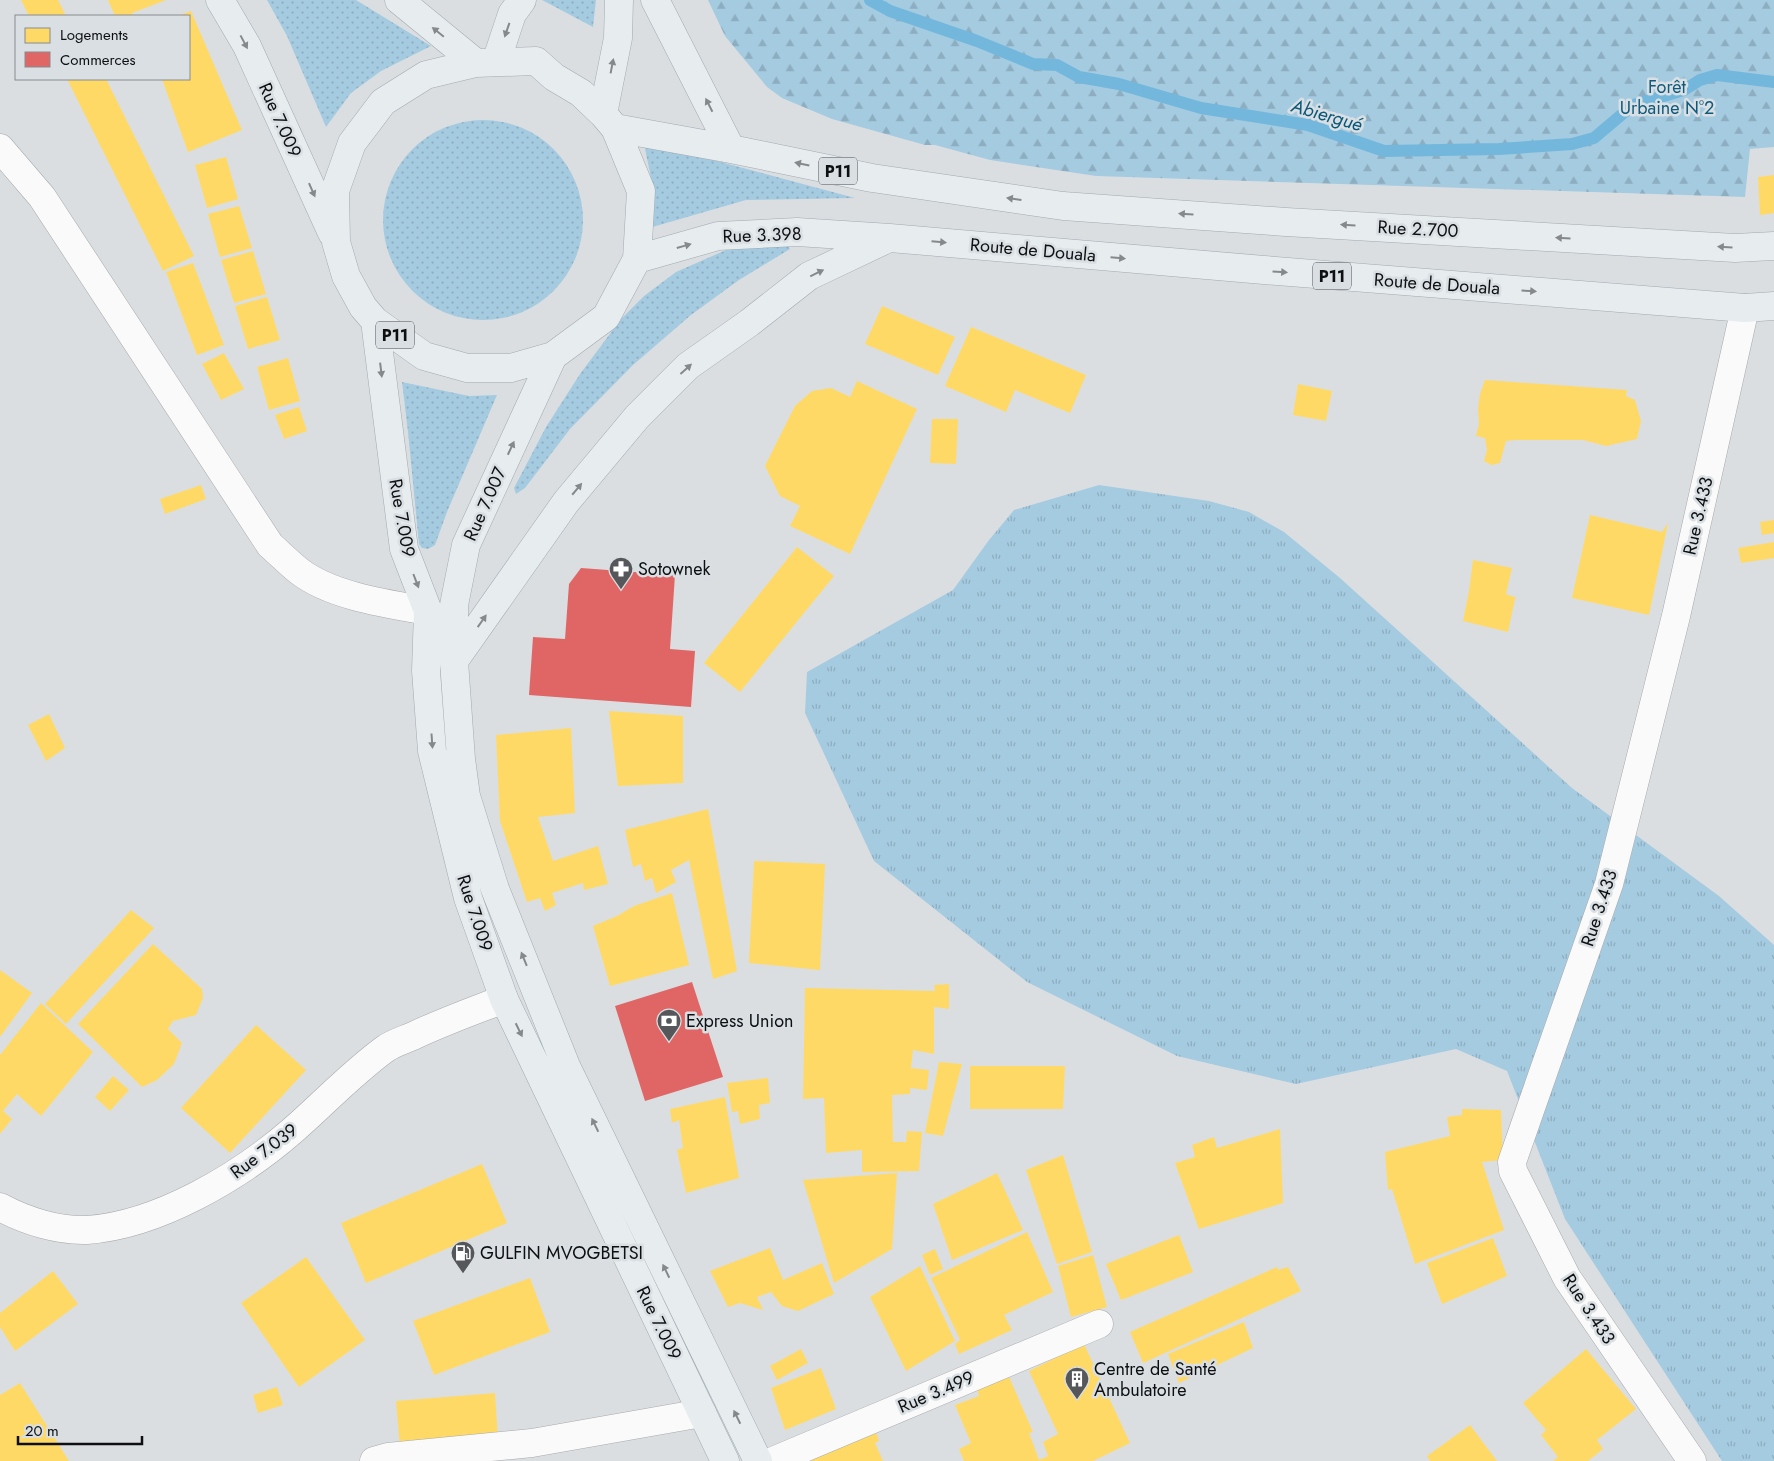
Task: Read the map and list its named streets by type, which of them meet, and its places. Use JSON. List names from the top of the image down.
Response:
{
  "streets": {
    "main road": [
      "Rue 7.009",
      "P11",
      "Rue 2.700",
      "Rue 3.398",
      "Route de Douala",
      "Rue 7.007"
    ],
    "street": ["Rue 3.433", "Rue 7.039", "Rue 3.499"]
  },
  "crossings": [
    ["Rue 7.009", "P11"],
    ["Rue 7.009", "Rue 7.007"],
    ["Rue 7.009", "Rue 7.039"],
    ["P11", "Rue 2.700"],
    ["P11", "Rue 3.398"],
    ["P11", "Rue 7.007"],
    ["Rue 3.398", "Route de Douala"],
    ["Route de Douala", "Rue 3.433"]
  ],
  "one_way": ["Rue 2.700", "Route de Douala", "Rue 7.007"],
  "water": ["Abiergué"],
  "parks": ["Forêt Urbaine N°2"],
  "places": {
    "pharmacy": ["Sotownek"],
    "bank": ["Express Union"],
    "fuel station": ["GULFIN MVOGBETSI"],
    "building": ["Centre de Santé Ambulatoire"]
  },
  "legend": ["Logements", "Commerces"],
  "scale_bar": "20 m"
}
